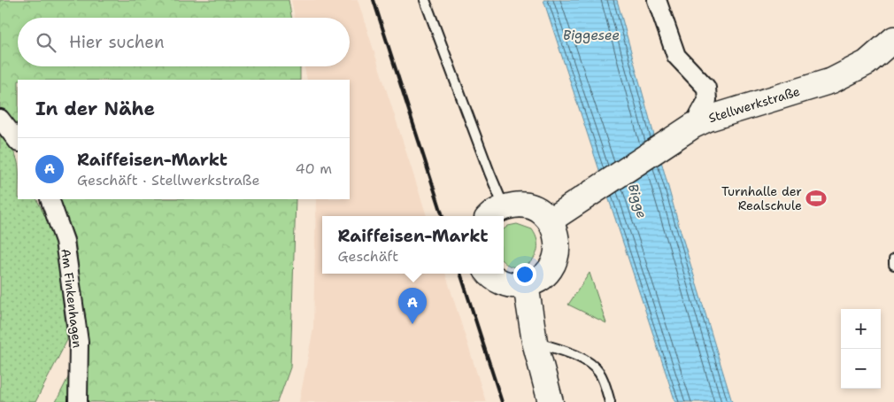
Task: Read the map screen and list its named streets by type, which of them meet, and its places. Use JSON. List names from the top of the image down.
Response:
{
  "streets": {
    "main road": ["Stellwerkstraße"],
    "street": ["Am Finkenhagen"]
  },
  "water": ["Biggesee", "Bigge"],
  "places": {
    "sports": ["Turnhalle der Realschule"]
  },
  "page": {
    "search": "Hier suchen",
    "heading": "In der Nähe",
    "list": [
      {
        "mark": "A",
        "name": "Raiffeisen-Markt",
        "note": "Geschäft · Stellwerkstraße",
        "value": "40 m"
      }
    ],
    "popup": ["Raiffeisen-Markt", "Geschäft"],
    "pins": "A",
    "map_buttons": ["+", "−"]
  }
}
